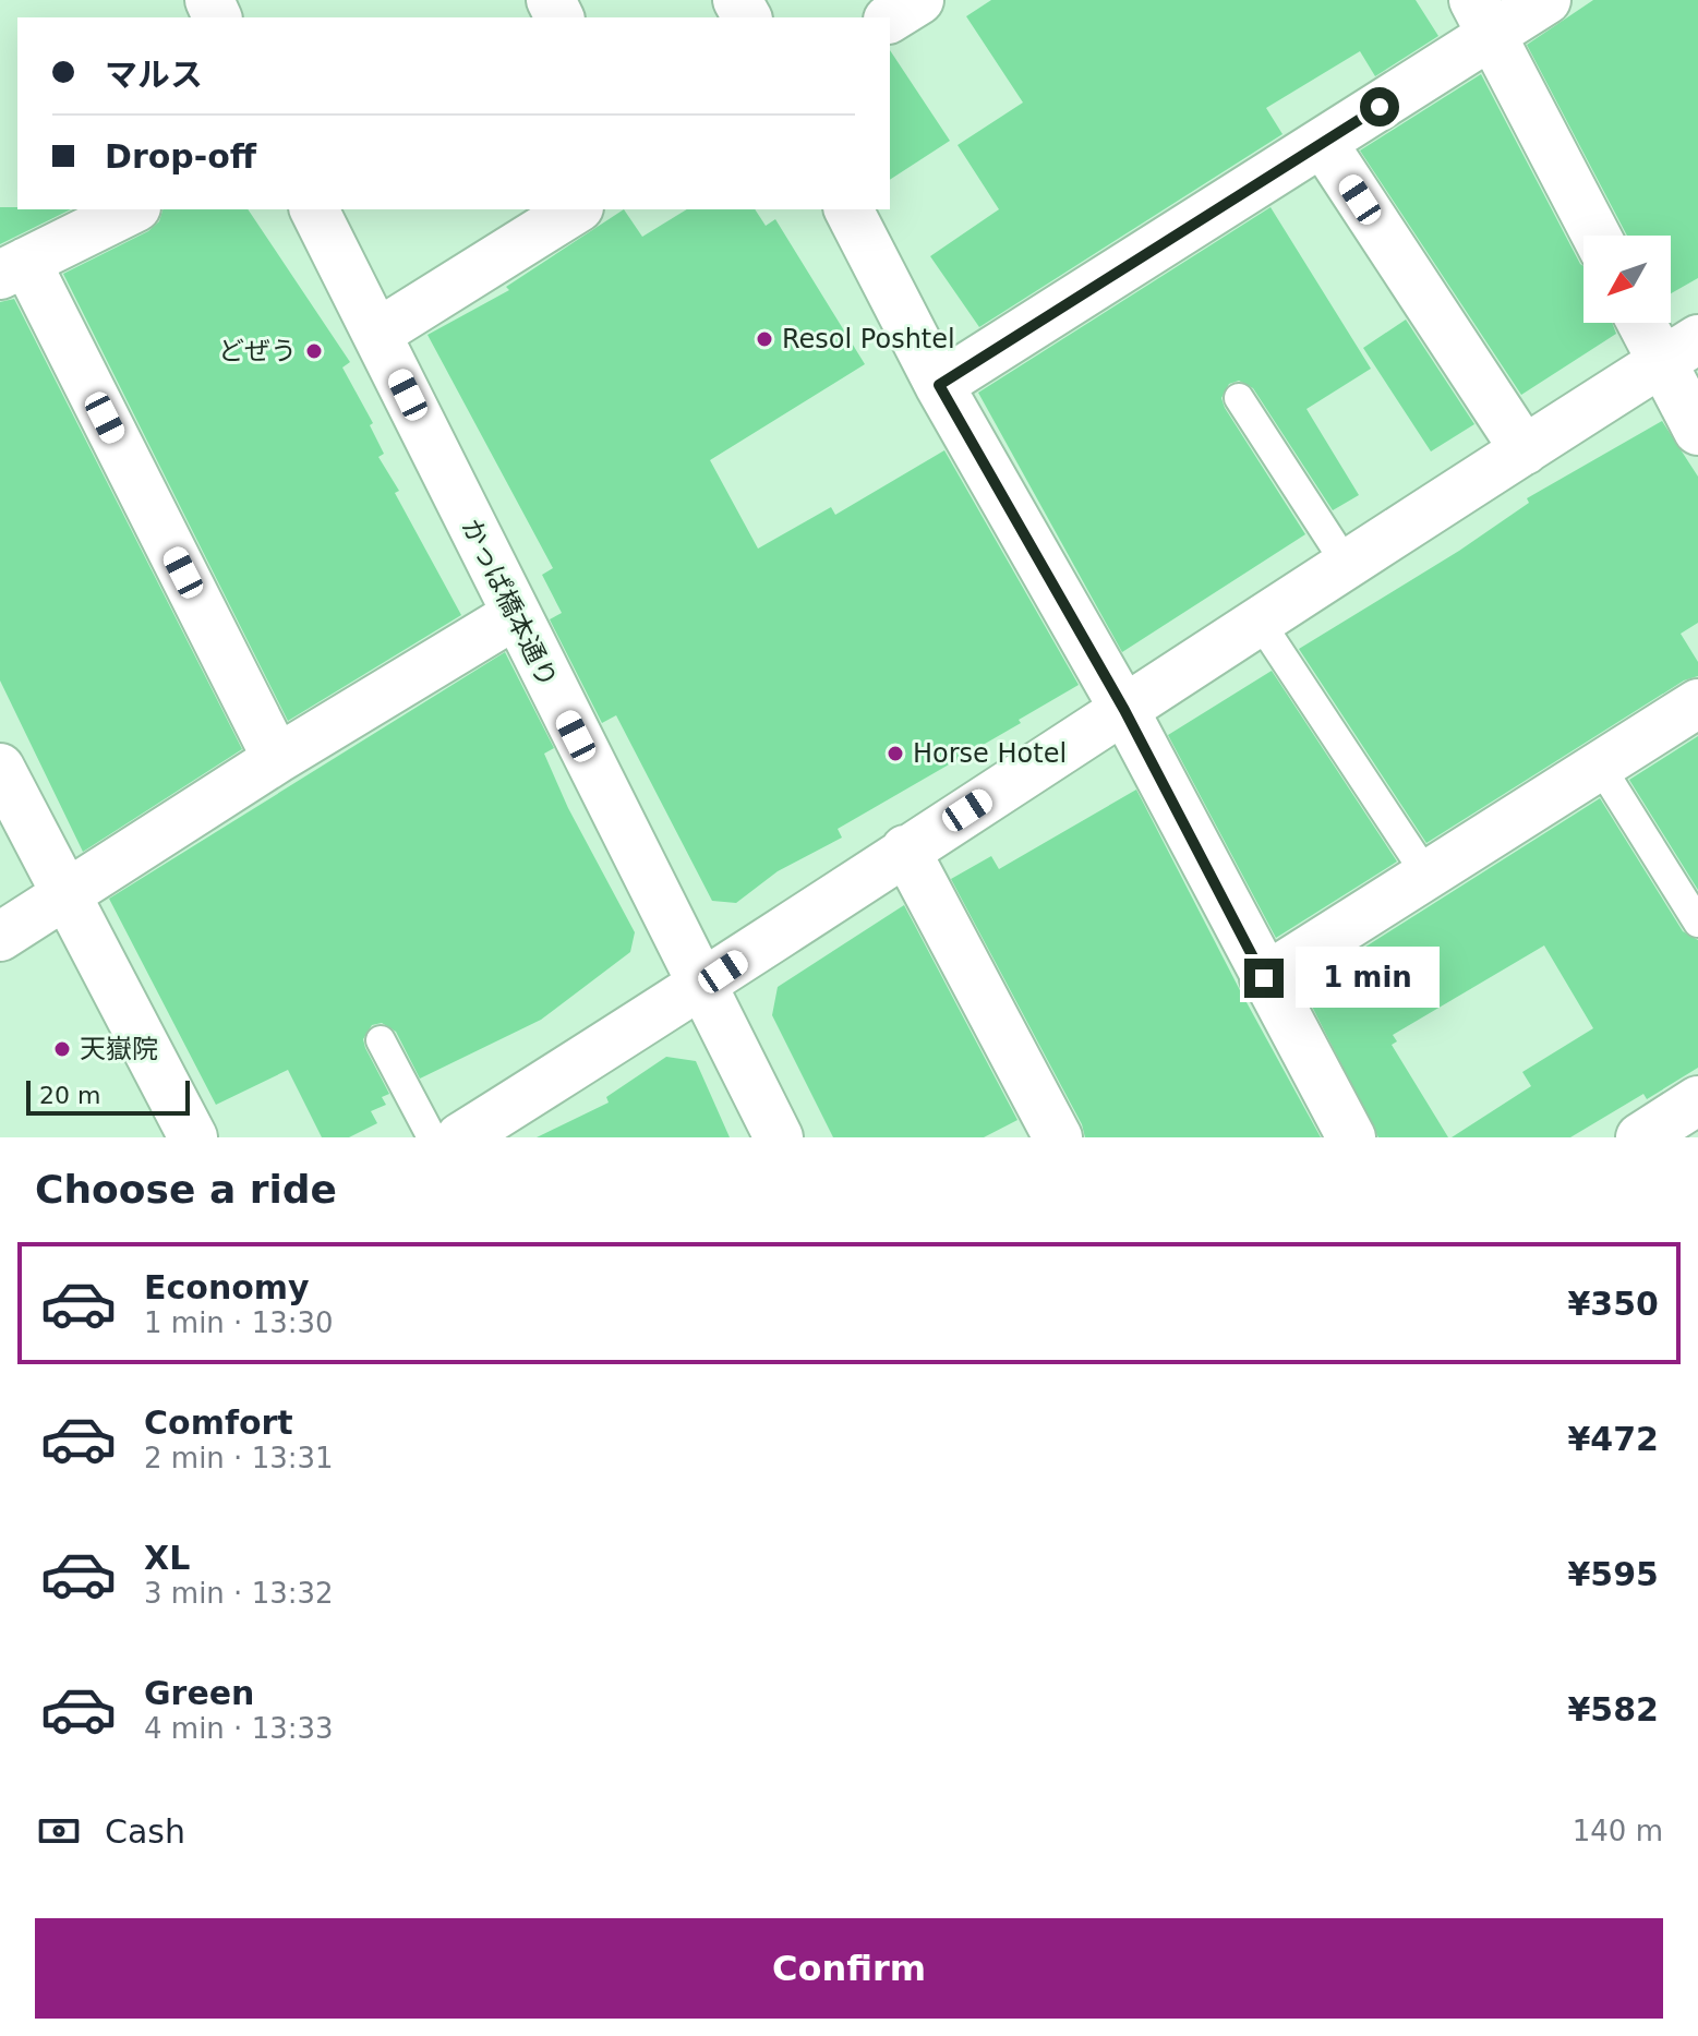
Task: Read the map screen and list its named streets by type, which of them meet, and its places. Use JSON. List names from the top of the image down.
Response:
{
  "streets": {
    "street": ["かっぱ橋本通り"]
  },
  "places": [
    "Resol Poshtel",
    "どぜう",
    "Horse Hotel",
    "天嶽院"
  ],
  "scale_bar": "20 m",
  "north": "bottom left",
  "page": {
    "banner": ["マルス", "Drop-off"],
    "bubble": "1 min",
    "scale": "20 m",
    "heading": "Choose a ride",
    "list": [
      {
        "name": "Economy",
        "note": "1 min · 13:30",
        "value": "¥350"
      },
      {
        "name": "Comfort",
        "note": "2 min · 13:31",
        "value": "¥472"
      },
      {
        "name": "XL",
        "note": "3 min · 13:32",
        "value": "¥595"
      },
      {
        "name": "Green",
        "note": "4 min · 13:33",
        "value": "¥582"
      }
    ],
    "pay": ["Cash", "140 m"],
    "buttons": "Confirm"
  }
}
